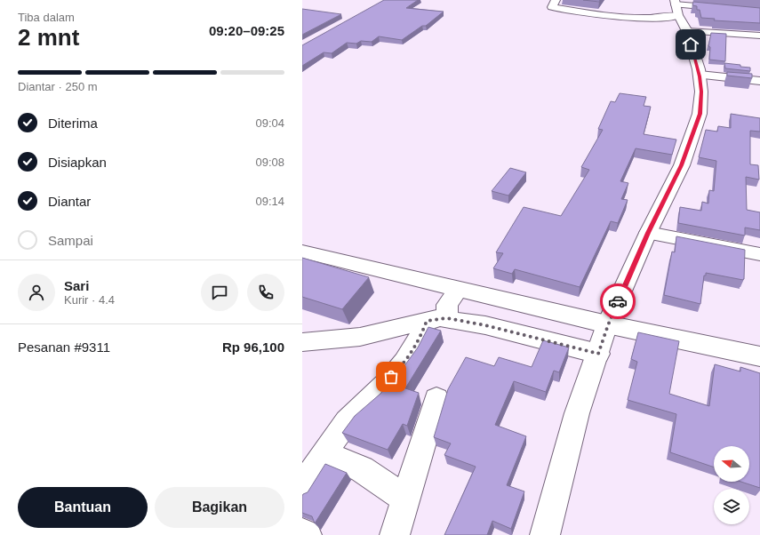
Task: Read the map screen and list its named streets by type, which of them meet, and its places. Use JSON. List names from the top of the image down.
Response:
{
  "north": "left",
  "page": {
    "heading": ["2 mnt", "Tiba dalam", "09:20–09:25"],
    "panel": [
      "Sari",
      "Kurir · 4.4",
      "Pesanan #9311",
      "Rp 96,100"
    ],
    "bar": "Diantar · 250 m",
    "list": [
      ["Diterima", "09:04"],
      ["Disiapkan", "09:08"],
      ["Diantar", "09:14"],
      "Sampai"
    ],
    "buttons": ["Bantuan", "Bagikan"]
  }
}
